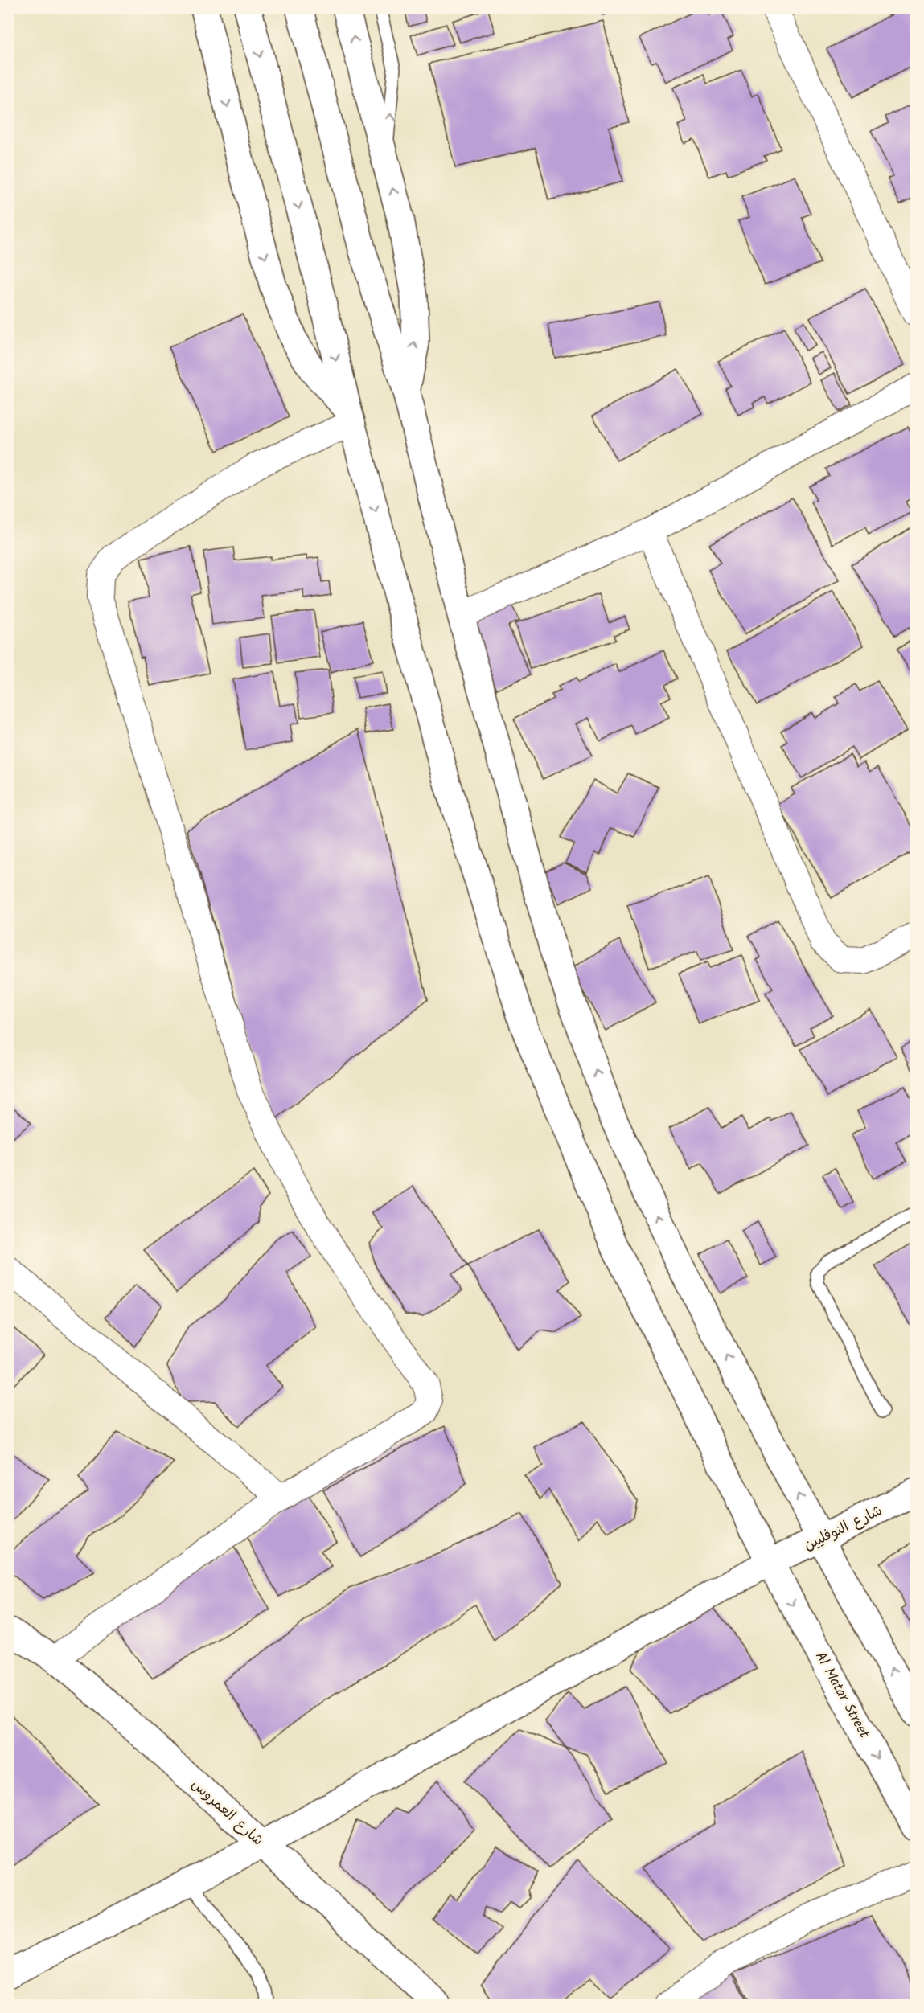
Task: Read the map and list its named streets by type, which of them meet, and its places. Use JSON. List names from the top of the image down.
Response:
{
  "streets": {
    "main road": ["شارع النوفليين", "Al Matar Street", "شارع العمروس"]
  },
  "crossings": [
    ["شارع النوفليين", "Al Matar Street"],
    ["شارع النوفليين", "شارع العمروس"]
  ]
}
